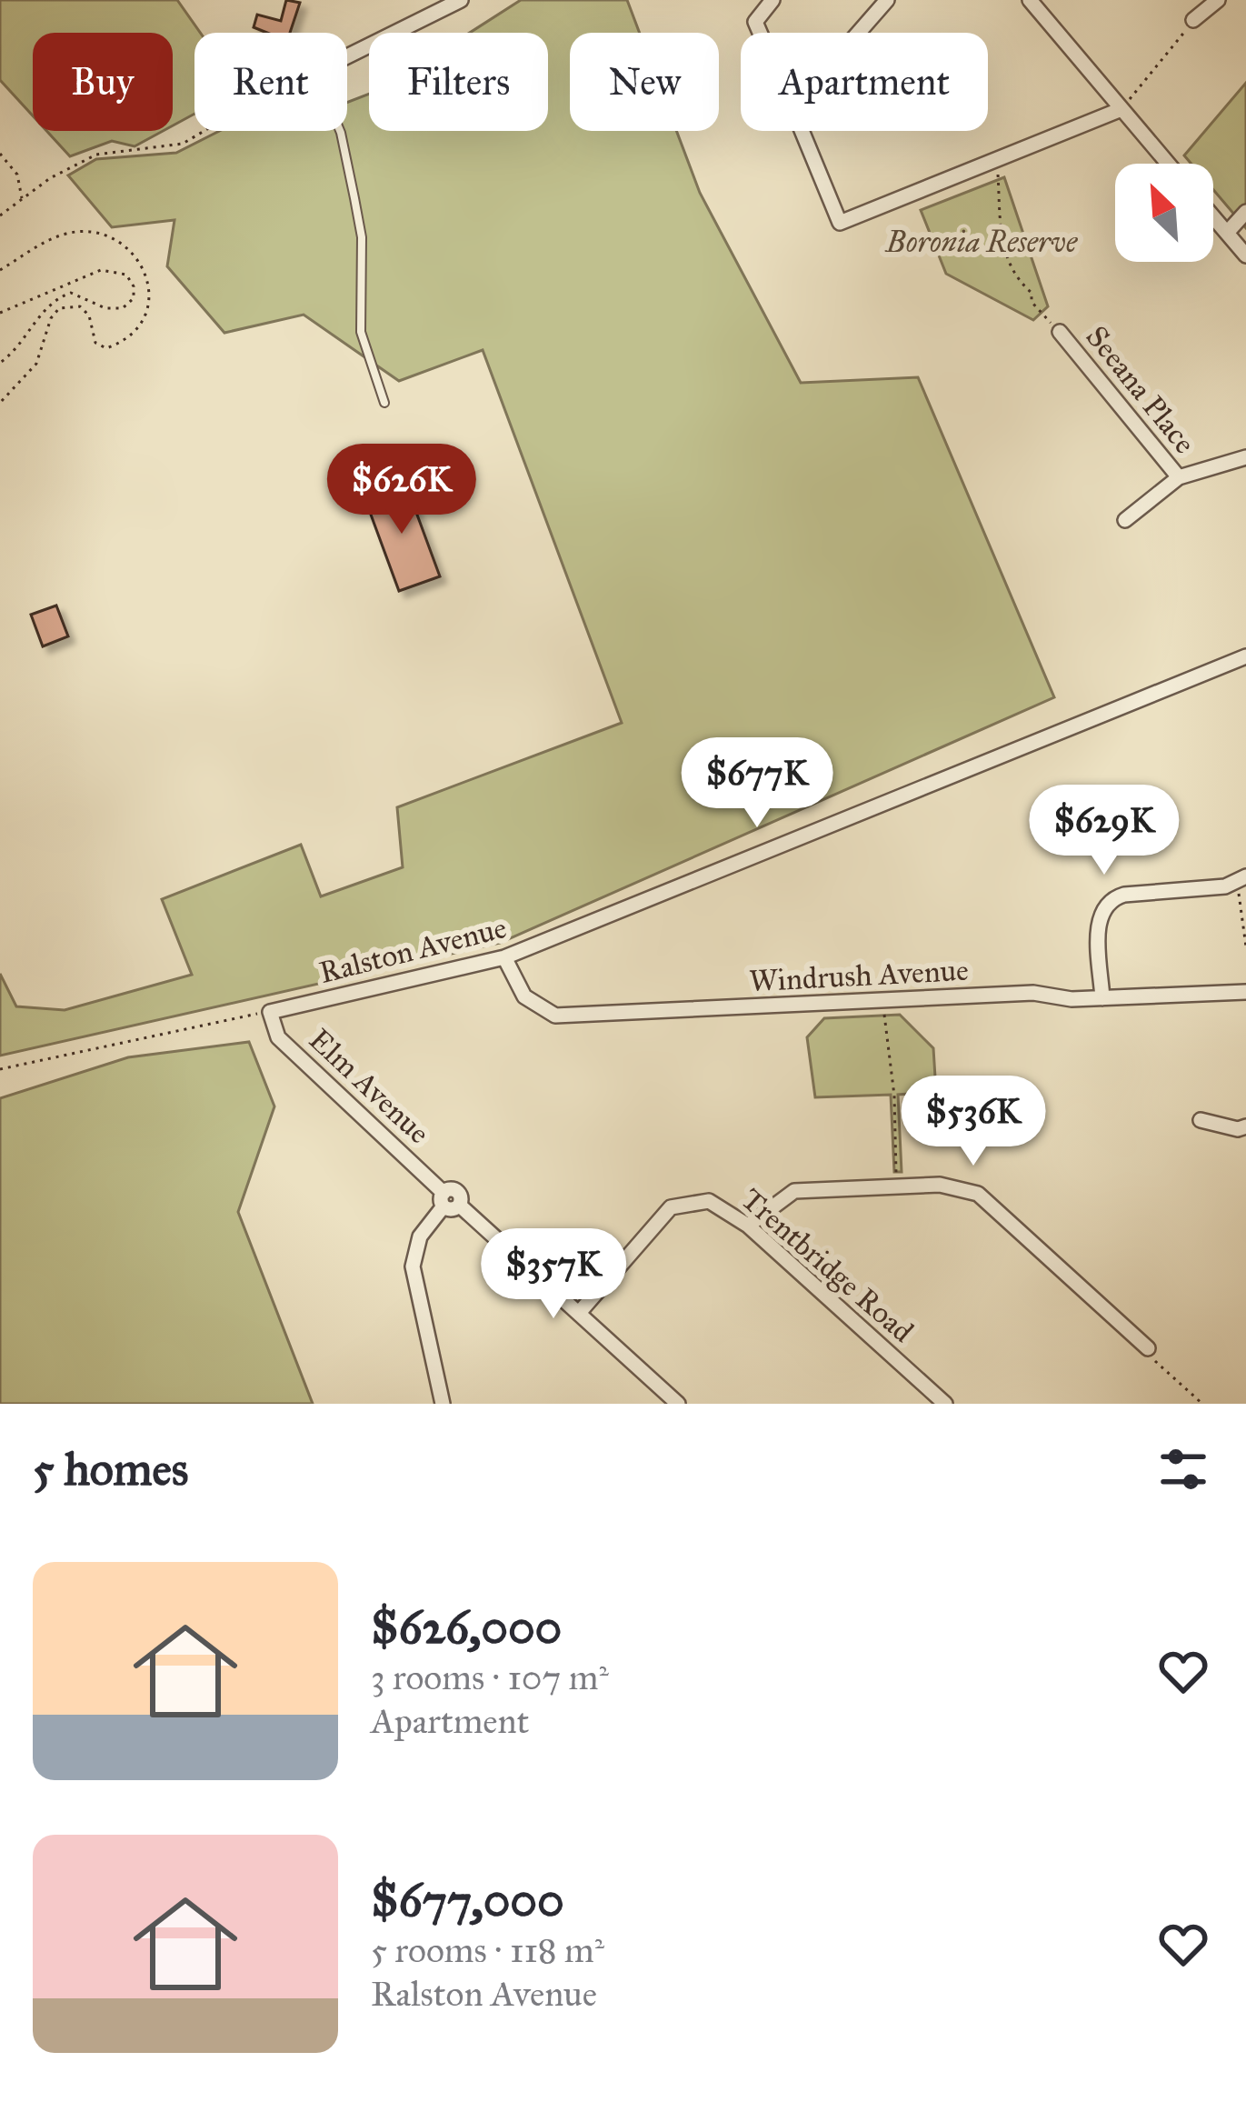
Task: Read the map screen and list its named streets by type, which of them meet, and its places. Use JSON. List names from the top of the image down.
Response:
{
  "streets": {
    "street": [
      "Seeana Place",
      "Ralston Avenue",
      "Windrush Avenue",
      "Elm Avenue",
      "Trentbridge Road"
    ]
  },
  "crossings": [
    ["Ralston Avenue", "Windrush Avenue"],
    ["Ralston Avenue", "Elm Avenue"],
    ["Elm Avenue", "Trentbridge Road"]
  ],
  "parks": ["Boronia Reserve"],
  "north": "top left",
  "page": {
    "chip": [
      "Buy",
      "Rent",
      "Filters",
      "New",
      "Apartment"
    ],
    "price": [
      "$626K",
      "$677K",
      "$629K",
      "$536K",
      "$357K"
    ],
    "heading": "5 homes",
    "list": [
      {
        "name": "$626,000",
        "note": "3 rooms · 107 m² · Apartment"
      },
      {
        "name": "$677,000",
        "note": "5 rooms · 118 m² · Ralston Avenue"
      }
    ]
  }
}
